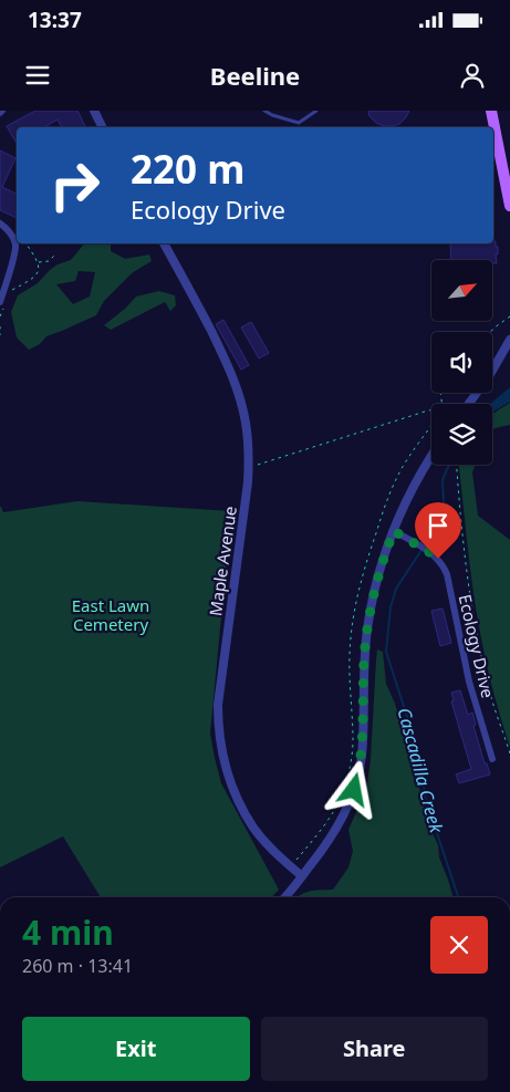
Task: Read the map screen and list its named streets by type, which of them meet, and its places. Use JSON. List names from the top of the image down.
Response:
{
  "streets": {
    "street": ["Maple Avenue", "Ecology Drive"]
  },
  "water": ["Cascadilla Creek"],
  "parks": ["East Lawn Cemetery"],
  "north": "top right",
  "page": {
    "status": "13:37",
    "header": "Beeline",
    "turn": ["220 m", "Ecology Drive"],
    "heading": ["4 min", "260 m · 13:41"],
    "buttons": ["Exit", "Share"]
  }
}
